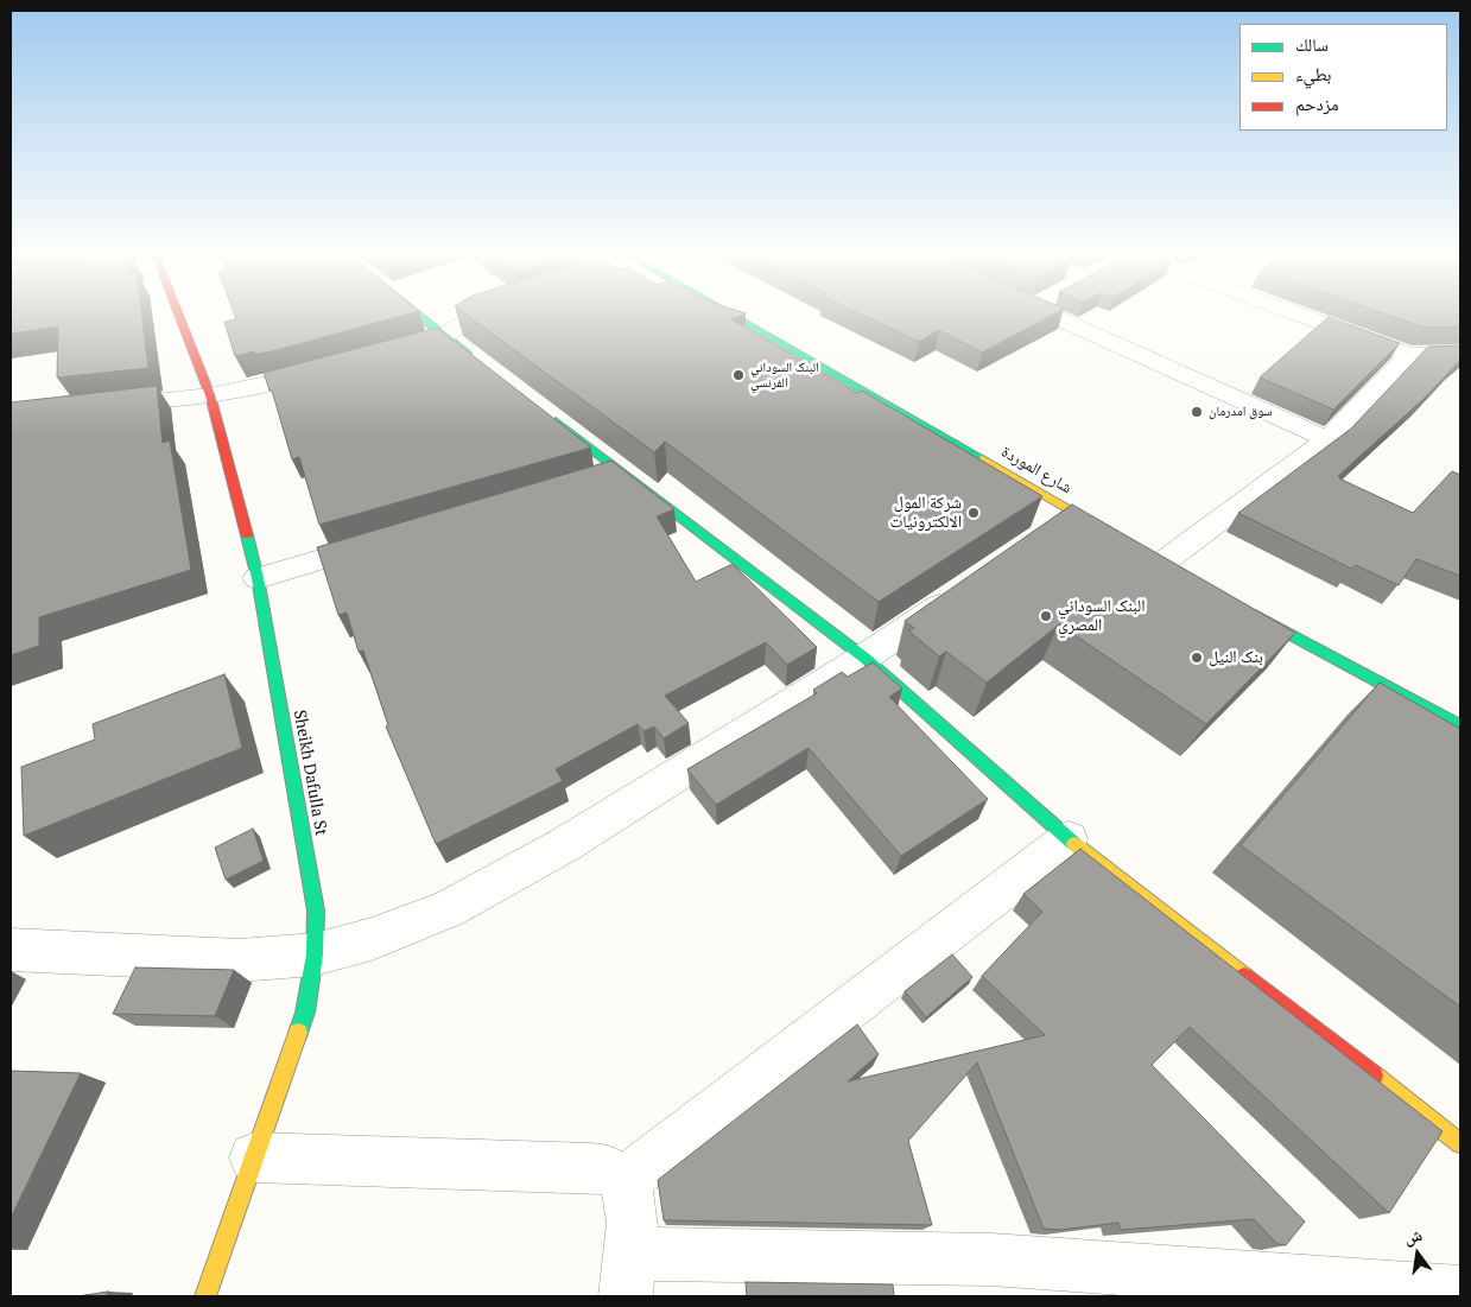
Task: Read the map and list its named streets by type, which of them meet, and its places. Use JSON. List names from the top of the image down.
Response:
{
  "streets": {
    "street": ["شارع الموردة", "Sheikh Dafulla St"]
  },
  "places": [
    "البنک السوداني الفرنسي",
    "سوق امدرمان",
    "شركة المول الالكترونيات",
    "البنک السوداني المصري",
    "بنک النيل"
  ],
  "legend": ["سالك", "بطيء", "مزدحم"],
  "north": "top"
}
